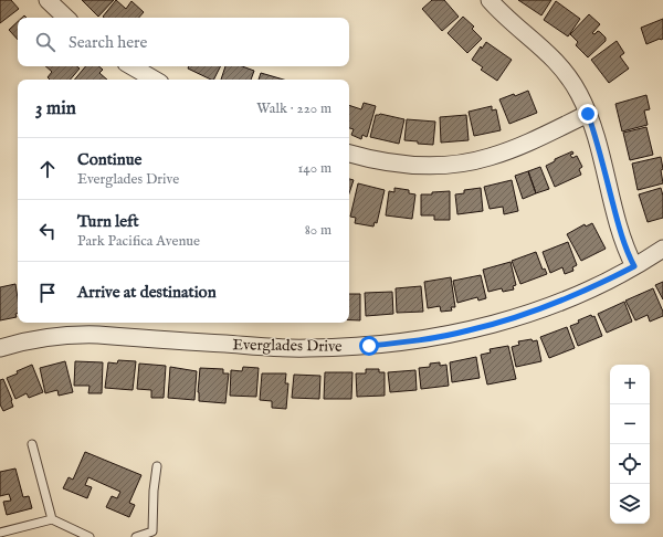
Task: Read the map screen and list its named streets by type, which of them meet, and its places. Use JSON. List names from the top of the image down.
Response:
{
  "streets": {
    "street": ["Everglades Drive"]
  },
  "page": {
    "search": "Search here",
    "heading": ["3 min", "Walk · 220 m"],
    "list": [
      ["Continue", "Everglades Drive", "140 m"],
      ["Turn left", "Park Pacifica Avenue", "80 m"],
      "Arrive at destination"
    ],
    "map_buttons": ["+", "−"]
  }
}
